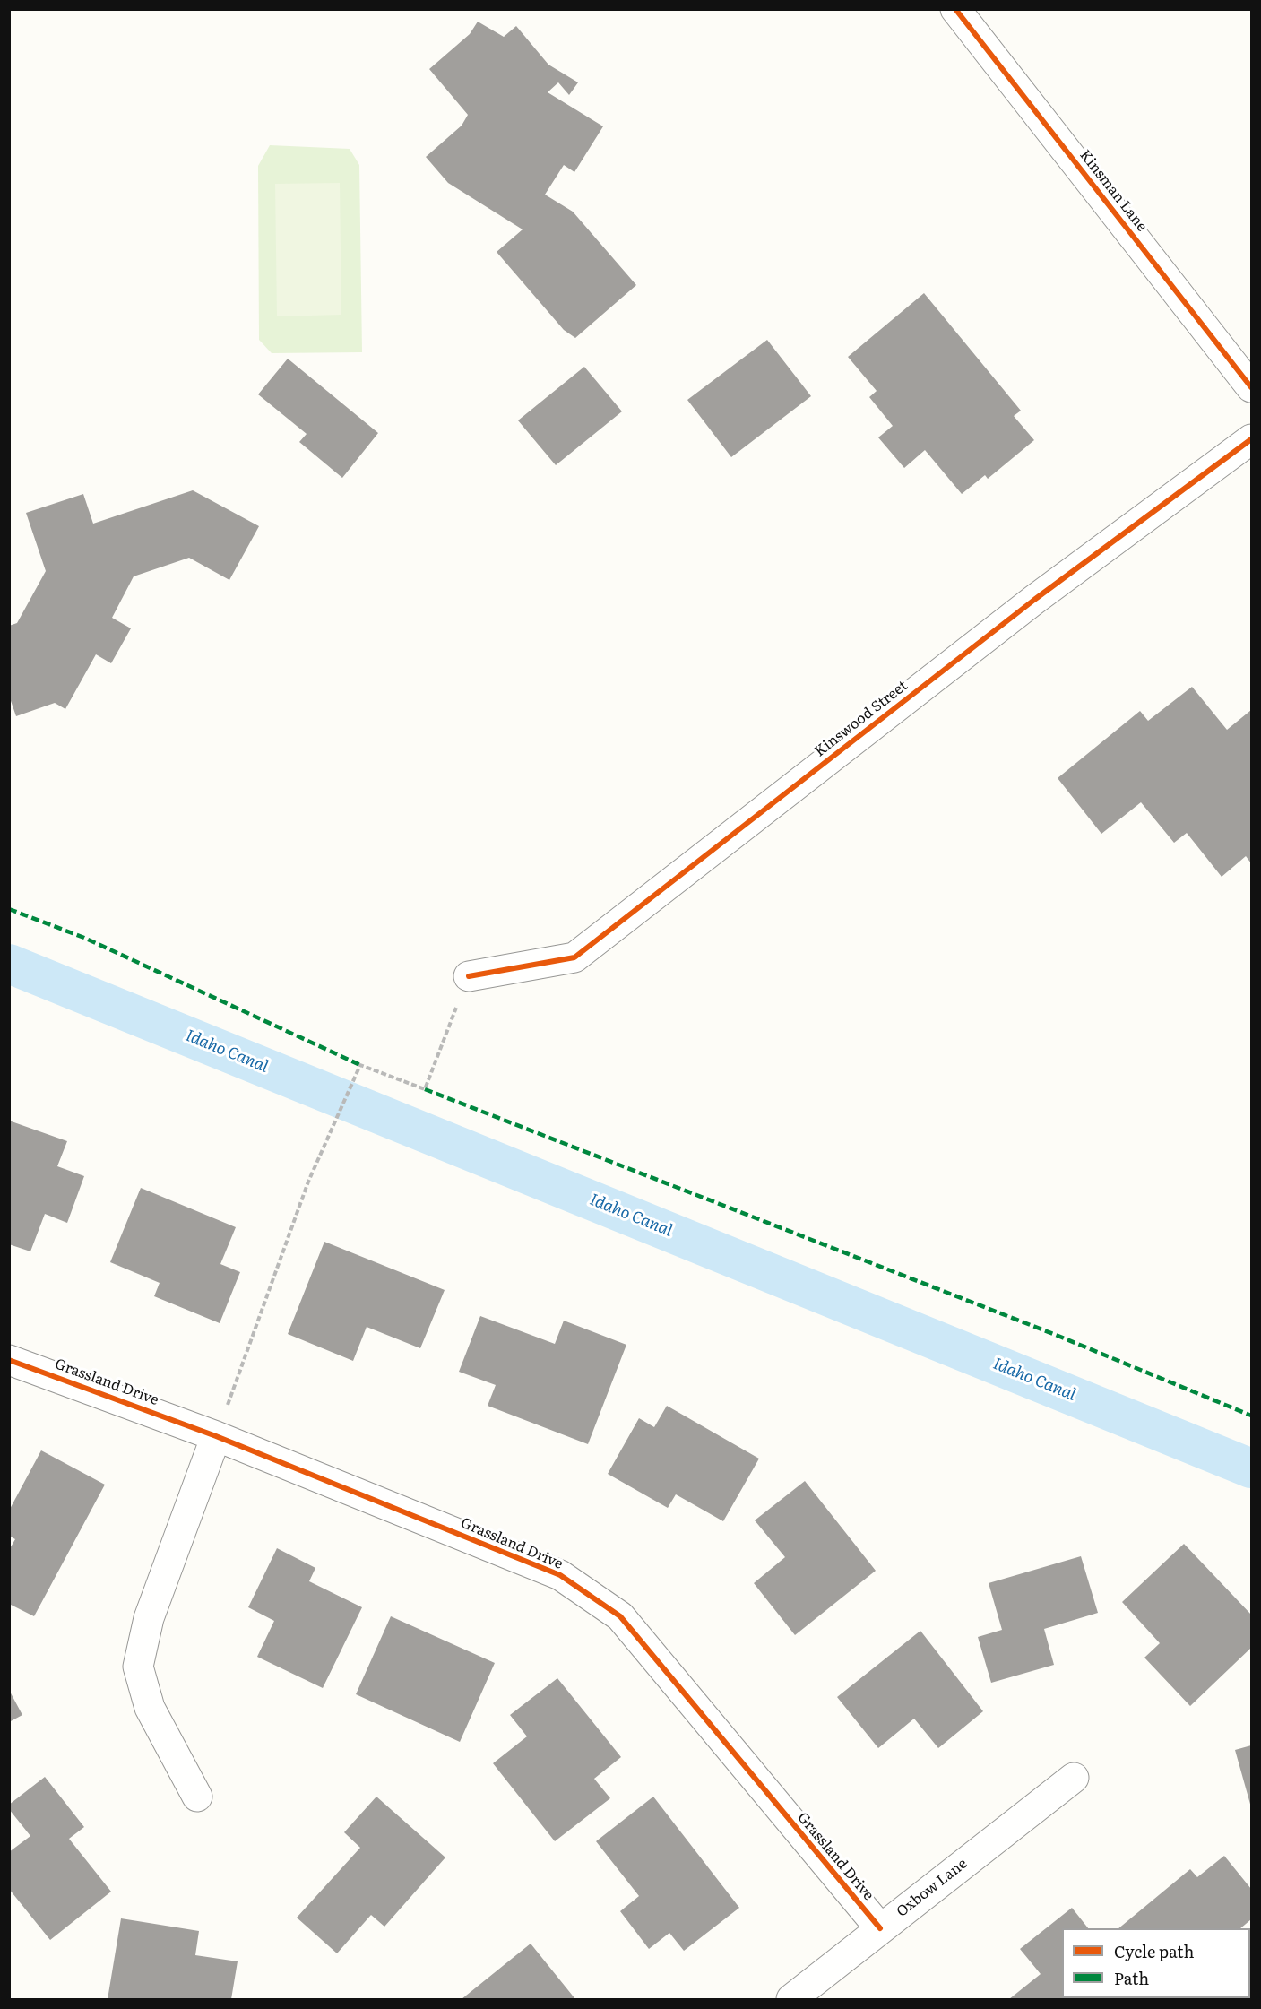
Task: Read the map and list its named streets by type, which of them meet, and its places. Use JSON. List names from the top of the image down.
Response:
{
  "streets": {
    "street": [
      "Kinsman Lane",
      "Kinswood Street",
      "Grassland Drive",
      "Oxbow Lane"
    ]
  },
  "crossings": [
    ["Grassland Drive", "Oxbow Lane"]
  ],
  "water": ["Idaho Canal"],
  "legend": ["Cycle path", "Path"]
}
